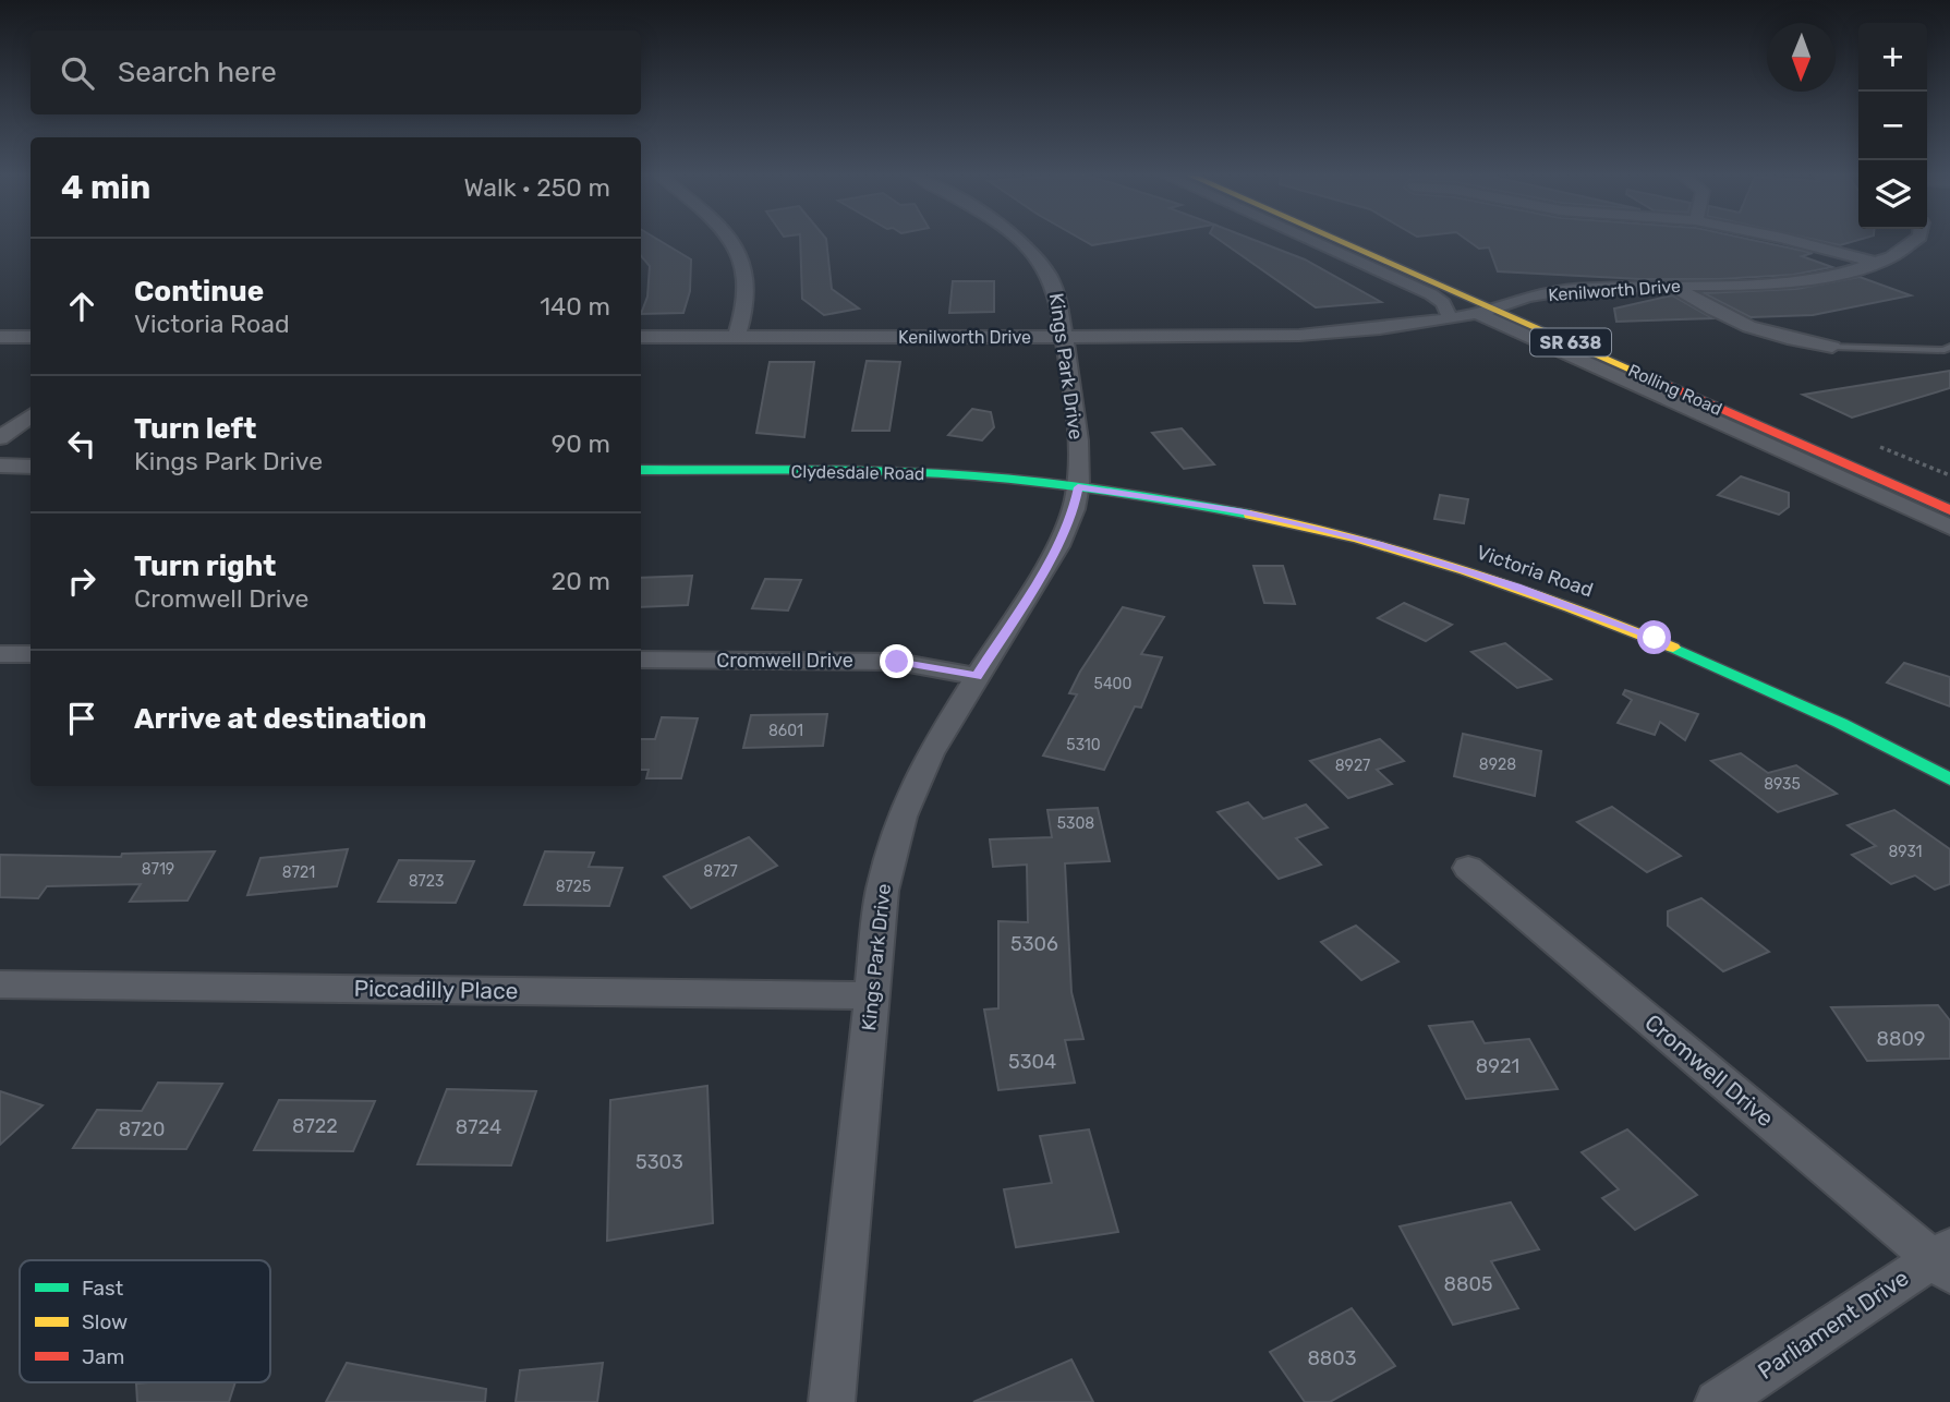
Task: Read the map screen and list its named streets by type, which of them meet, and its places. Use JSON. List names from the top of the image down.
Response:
{
  "streets": {
    "main road": [
      "SR 638",
      "Rolling Road",
      "Clydesdale Road",
      "Victoria Road"
    ],
    "street": [
      "Kenilworth Drive",
      "Kings Park Drive",
      "Cromwell Drive",
      "Piccadilly Place",
      "Parliament Drive"
    ]
  },
  "crossings": [
    ["Kenilworth Drive", "Kings Park Drive"],
    ["Kenilworth Drive", "Rolling Road"],
    ["Kings Park Drive", "Clydesdale Road"],
    ["Kings Park Drive", "Victoria Road"],
    ["Kings Park Drive", "Cromwell Drive"],
    ["Kings Park Drive", "Piccadilly Place"],
    ["Clydesdale Road", "Victoria Road"],
    ["Cromwell Drive", "Parliament Drive"]
  ],
  "house_numbers": [
    "5400",
    "8601",
    "5310",
    "8928",
    "8927",
    "8935",
    "5308",
    "8931",
    "8719",
    "8727",
    "8721",
    "8723",
    "8725",
    "5306",
    "8809",
    "5304",
    "8921",
    "8722",
    "8724",
    "8720",
    "5303",
    "8805",
    "8803"
  ],
  "legend": ["Fast", "Slow", "Jam"],
  "north": "bottom",
  "page": {
    "map_buttons": ["+", "−"],
    "search": "Search here",
    "heading": ["4 min", "Walk · 250 m"],
    "list": [
      ["Continue", "Victoria Road", "140 m"],
      ["Turn left", "Kings Park Drive", "90 m"],
      ["Turn right", "Cromwell Drive", "20 m"],
      "Arrive at destination"
    ]
  }
}
